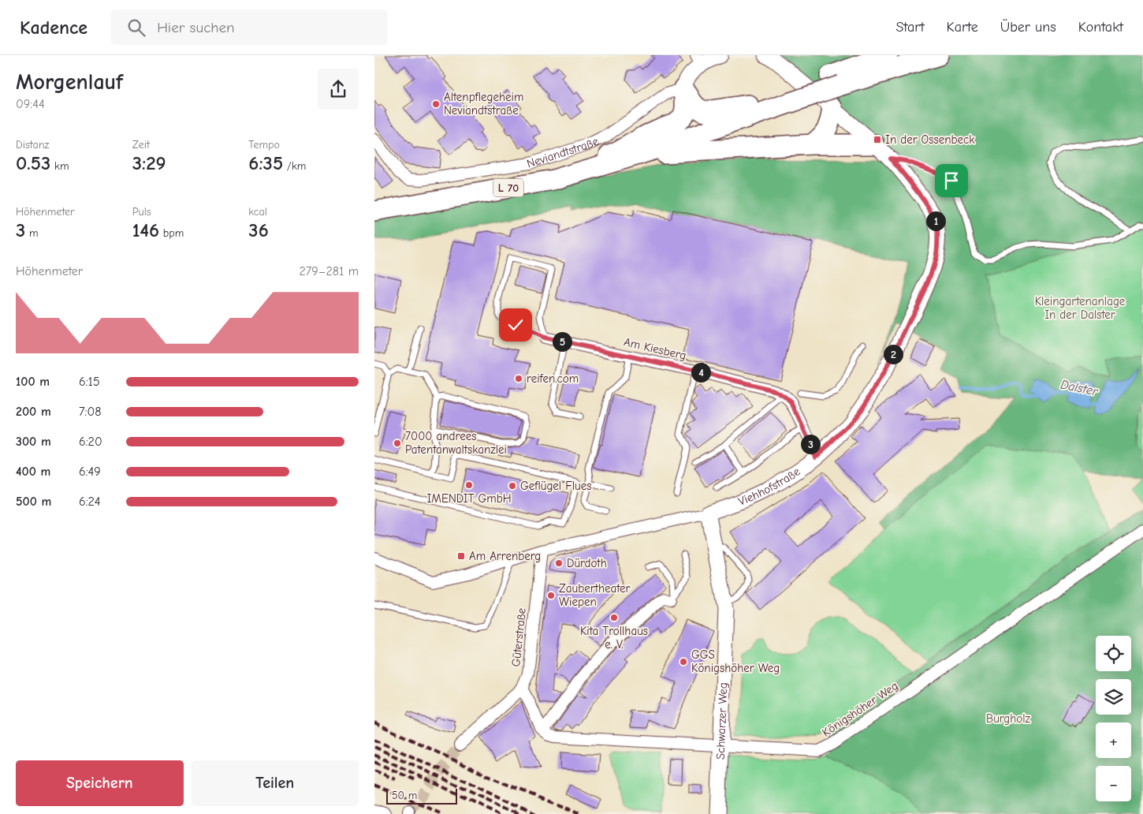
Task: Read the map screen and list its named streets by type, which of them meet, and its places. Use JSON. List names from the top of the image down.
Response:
{
  "streets": {
    "highway": ["L 70"],
    "street": [
      "Neviandtstraße",
      "Am Kiesberg",
      "Viehhofstraße",
      "Güterstraße",
      "Königshöher Weg",
      "Schwarzer Weg"
    ]
  },
  "crossings": [
    ["L 70", "Viehhofstraße"],
    ["Am Kiesberg", "Viehhofstraße"],
    ["Viehhofstraße", "Güterstraße"],
    ["Viehhofstraße", "Schwarzer Weg"],
    ["Königshöher Weg", "Schwarzer Weg"]
  ],
  "water": ["Dalster"],
  "parks": ["Kleingartenanlage In der Dalster", "Burgholz"],
  "places": {
    "other": [
      "Altenpflegeheim Neviandtstraße",
      "reifen.com",
      "7000 andrees Patentanwaltskanzlei",
      "IMENDIT GmbH",
      "Geflügel Flues",
      "Dürdoth",
      "Zaubertheater Wiepen",
      "Kita Trollhaus e. V.",
      "GGS Königshöher Weg"
    ],
    "transit": ["In der Ossenbeck", "Am Arrenberg"]
  },
  "scale_bar": "50 m",
  "page": {
    "header": "Kadence",
    "search": "Hier suchen",
    "nav": [
      "Start",
      "Karte",
      "Über uns",
      "Kontakt"
    ],
    "heading": ["Morgenlauf", "09:44"],
    "stats": [
      ["Distanz", "0.53 km"],
      ["Zeit", "3:29"],
      ["Tempo", "6:35 /km"],
      ["Höhenmeter", "3 m"],
      ["Puls", "146 bpm"],
      ["kcal", "36"]
    ],
    "pins": [
      "1",
      "5",
      "2",
      "4",
      "3"
    ],
    "chart": ["Höhenmeter", "279–281 m"],
    "list": [
      {
        "name": "100 m",
        "note": "6:15"
      },
      {
        "name": "200 m",
        "note": "7:08"
      },
      {
        "name": "300 m",
        "note": "6:20"
      },
      {
        "name": "400 m",
        "note": "6:49"
      },
      {
        "name": "500 m",
        "note": "6:24"
      }
    ],
    "map_buttons": ["+", "−"],
    "buttons": ["Speichern", "Teilen"],
    "scale": "50 m"
  }
}
